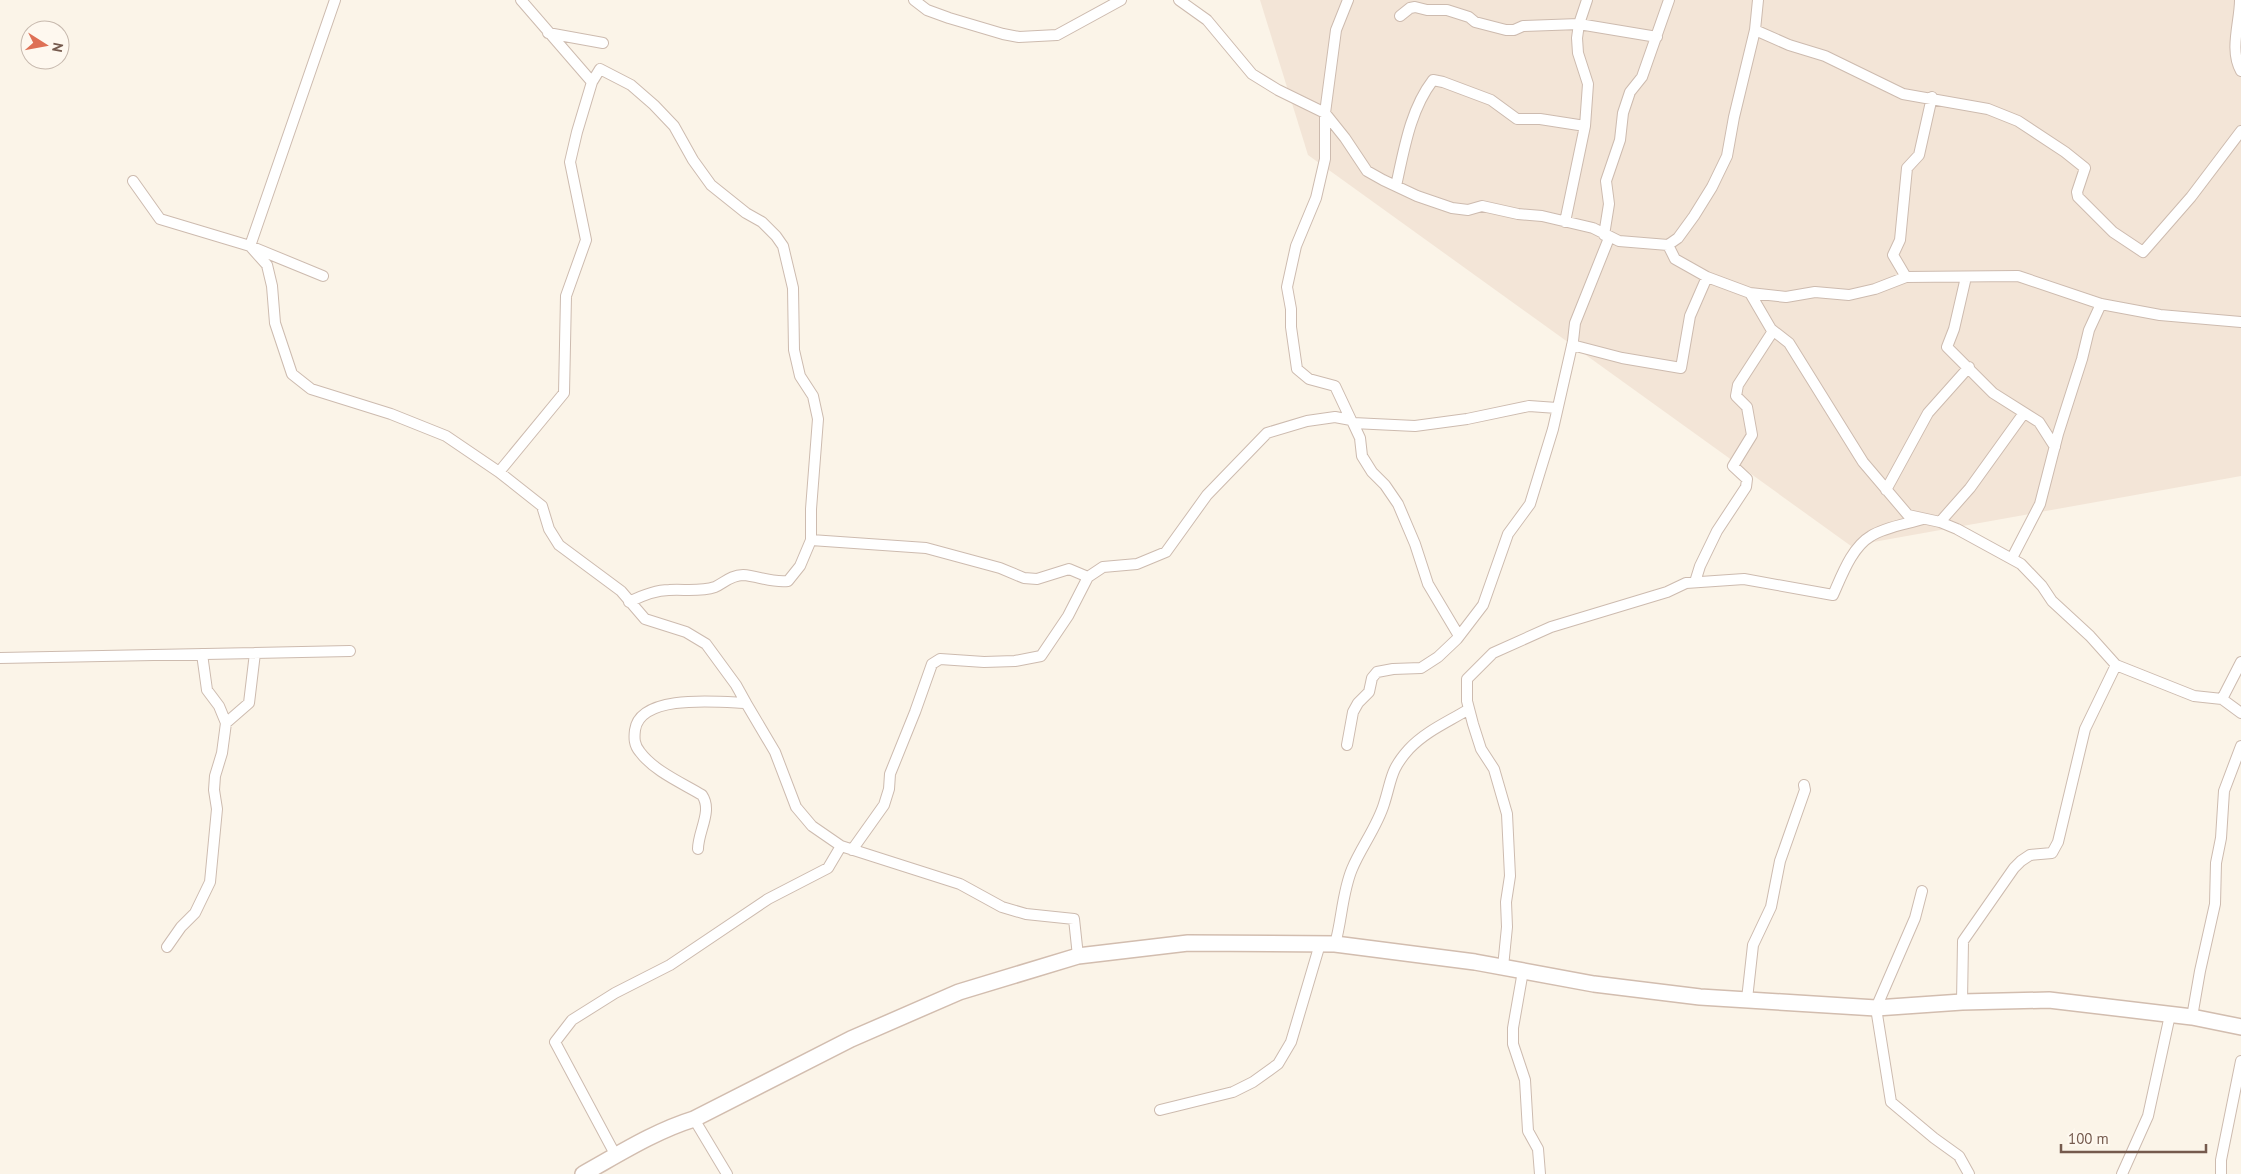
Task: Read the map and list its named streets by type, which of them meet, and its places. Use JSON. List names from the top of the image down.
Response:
{
  "scale_bar": "100 m",
  "north": "right"
}
